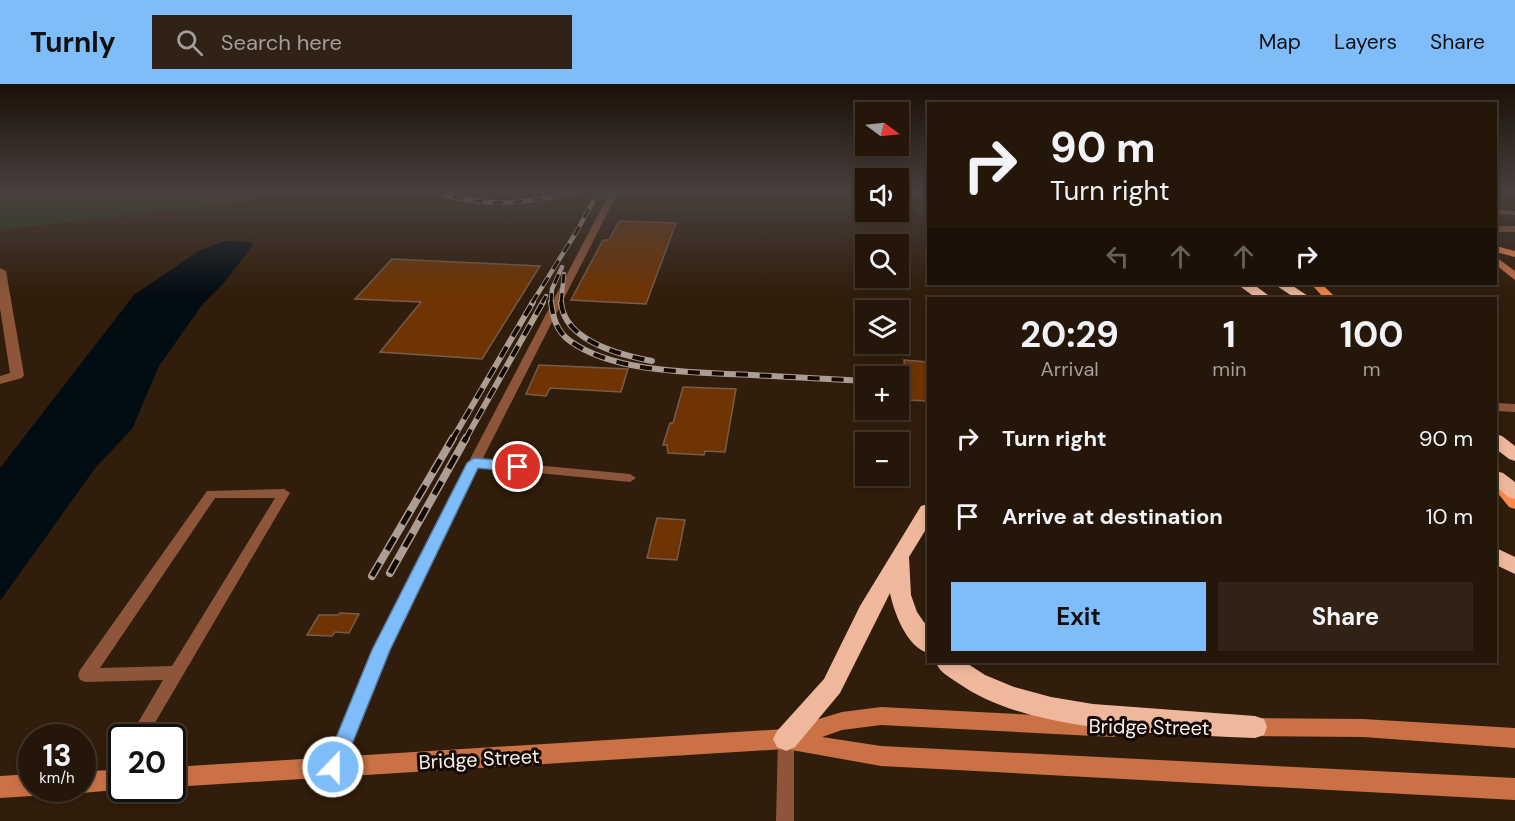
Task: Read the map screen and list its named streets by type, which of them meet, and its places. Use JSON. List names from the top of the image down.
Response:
{
  "streets": {
    "main road": ["Bridge Street"]
  },
  "north": "right",
  "page": {
    "header": "Turnly",
    "search": "Search here",
    "nav": ["Map", "Layers", "Share"],
    "map_buttons": ["+", "−"],
    "turn": ["90 m", "Turn right"],
    "eta": [
      "20:29",
      "Arrival",
      "1",
      "min",
      "100",
      "m"
    ],
    "list": [
      {
        "name": "Turn right",
        "value": "90 m"
      },
      {
        "name": "Arrive at destination",
        "value": "10 m"
      }
    ],
    "buttons": ["Exit", "Share"],
    "speed": "13 km/h",
    "limit": "20"
  }
}
